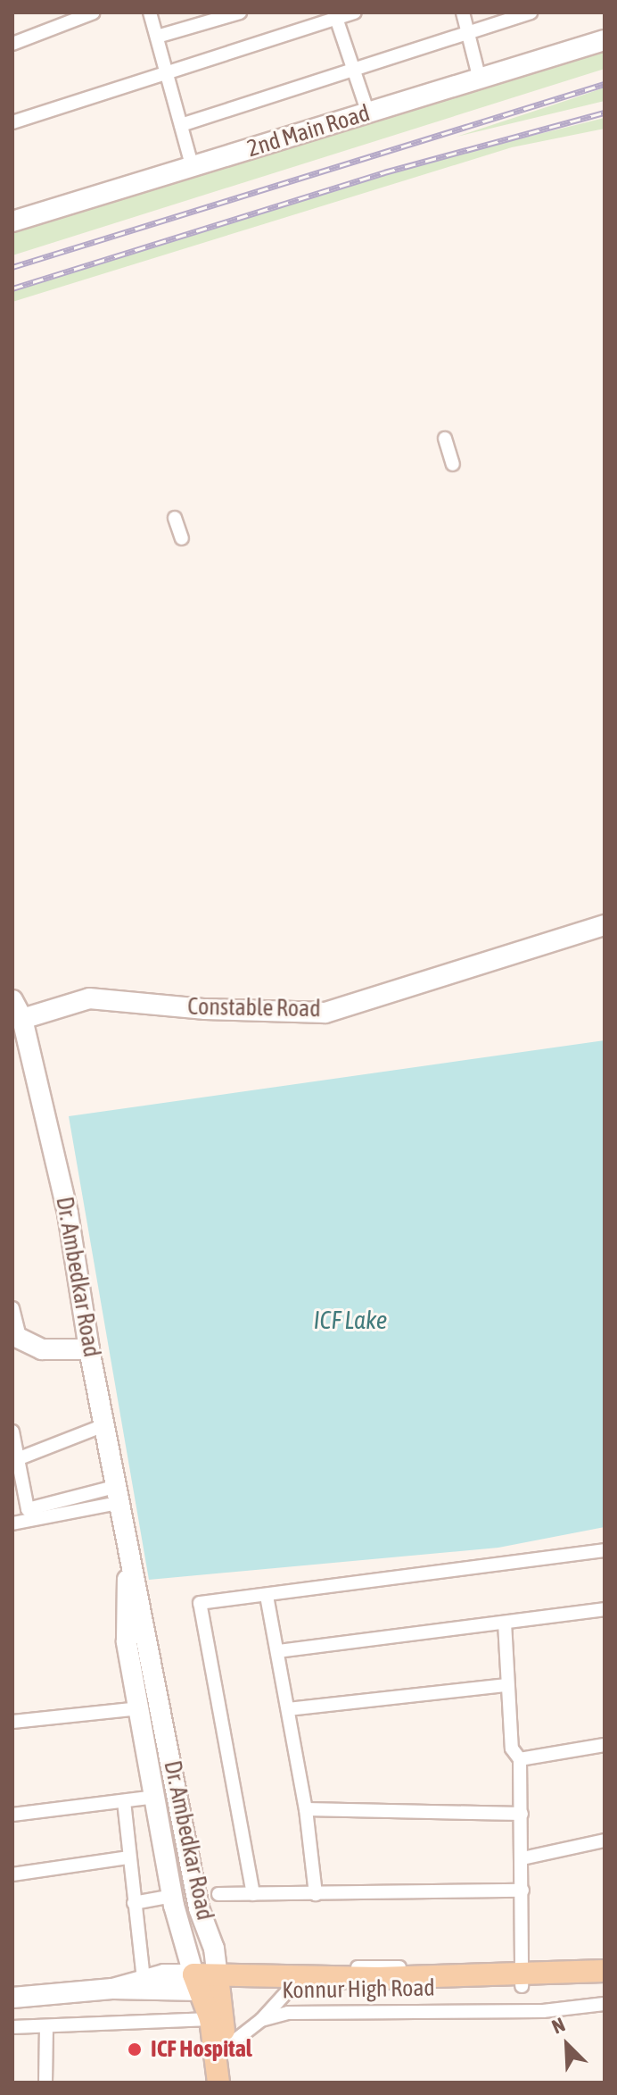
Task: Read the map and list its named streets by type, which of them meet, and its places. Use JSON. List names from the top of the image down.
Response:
{
  "streets": {
    "main road": [
      "2nd Main Road",
      "Constable Road",
      "Dr. Ambedkar Road",
      "Konnur High Road"
    ]
  },
  "crossings": [
    ["Constable Road", "Dr. Ambedkar Road"],
    ["Dr. Ambedkar Road", "Konnur High Road"]
  ],
  "water": ["ICF Lake"],
  "places": ["ICF Hospital"],
  "north": "top left"
}
